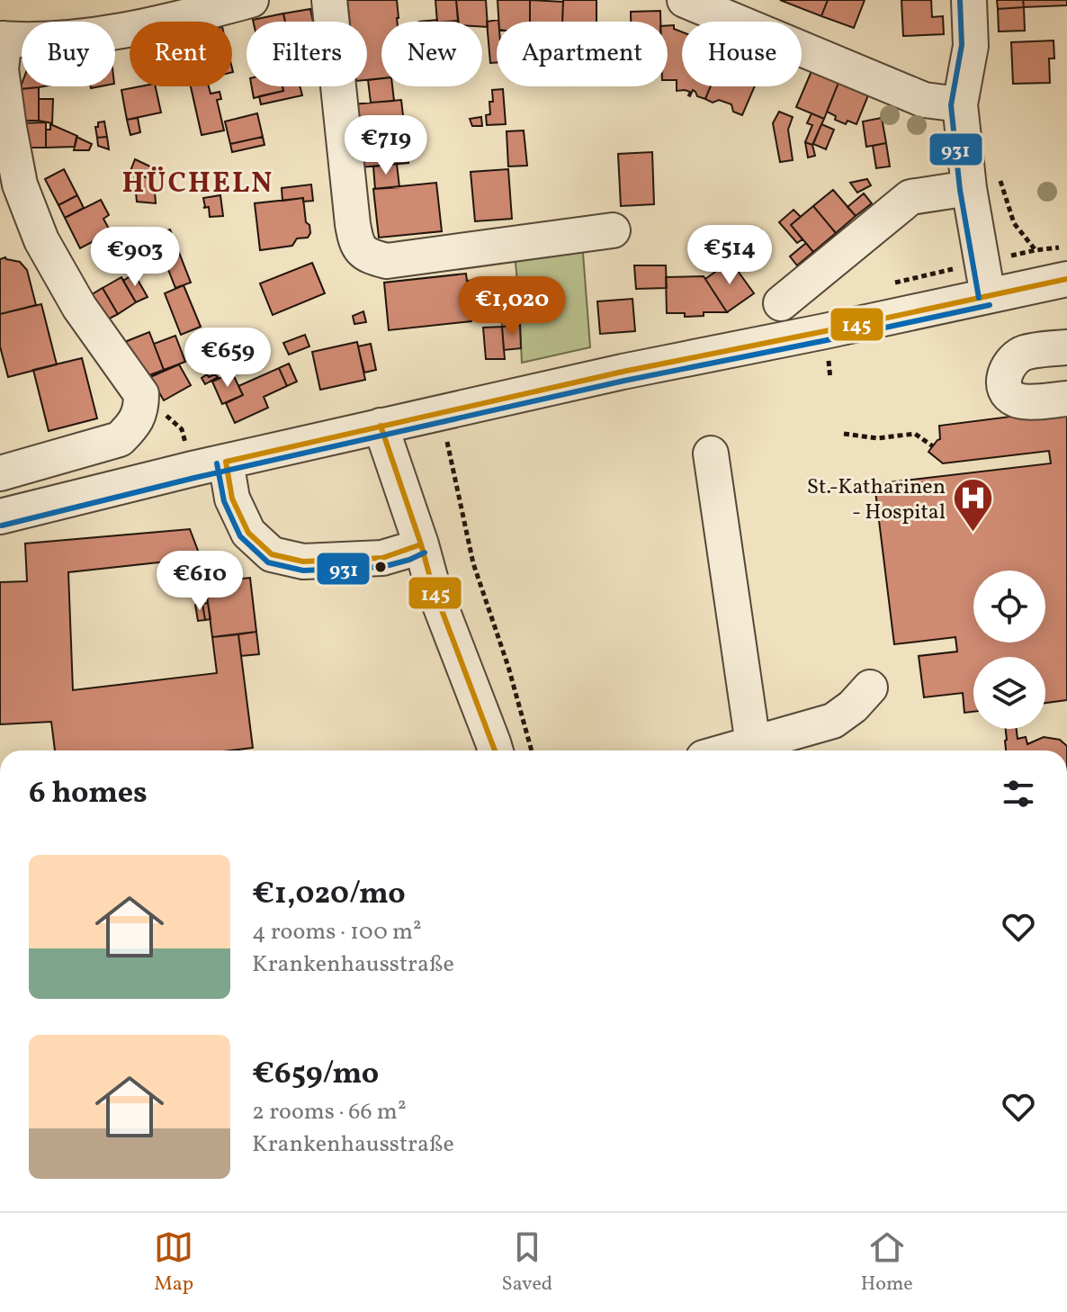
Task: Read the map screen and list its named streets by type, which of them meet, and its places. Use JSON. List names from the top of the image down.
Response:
{
  "districts": ["HÜCHELN"],
  "places": {
    "hospital": ["St.-Katharinen - Hospital"]
  },
  "lines": ["transit line 931", "transit line 145"],
  "page": {
    "chip": [
      "Buy",
      "Rent",
      "Filters",
      "New",
      "Apartment",
      "House"
    ],
    "price": [
      "€719",
      "€514",
      "€903",
      "€1,020",
      "€659",
      "€610"
    ],
    "heading": "6 homes",
    "list": [
      {
        "name": "€1,020/mo",
        "note": "4 rooms · 100 m² · Krankenhausstraße"
      },
      {
        "name": "€659/mo",
        "note": "2 rooms · 66 m² · Krankenhausstraße"
      }
    ],
    "tabs": ["Map", "Saved", "Home"]
  }
}
